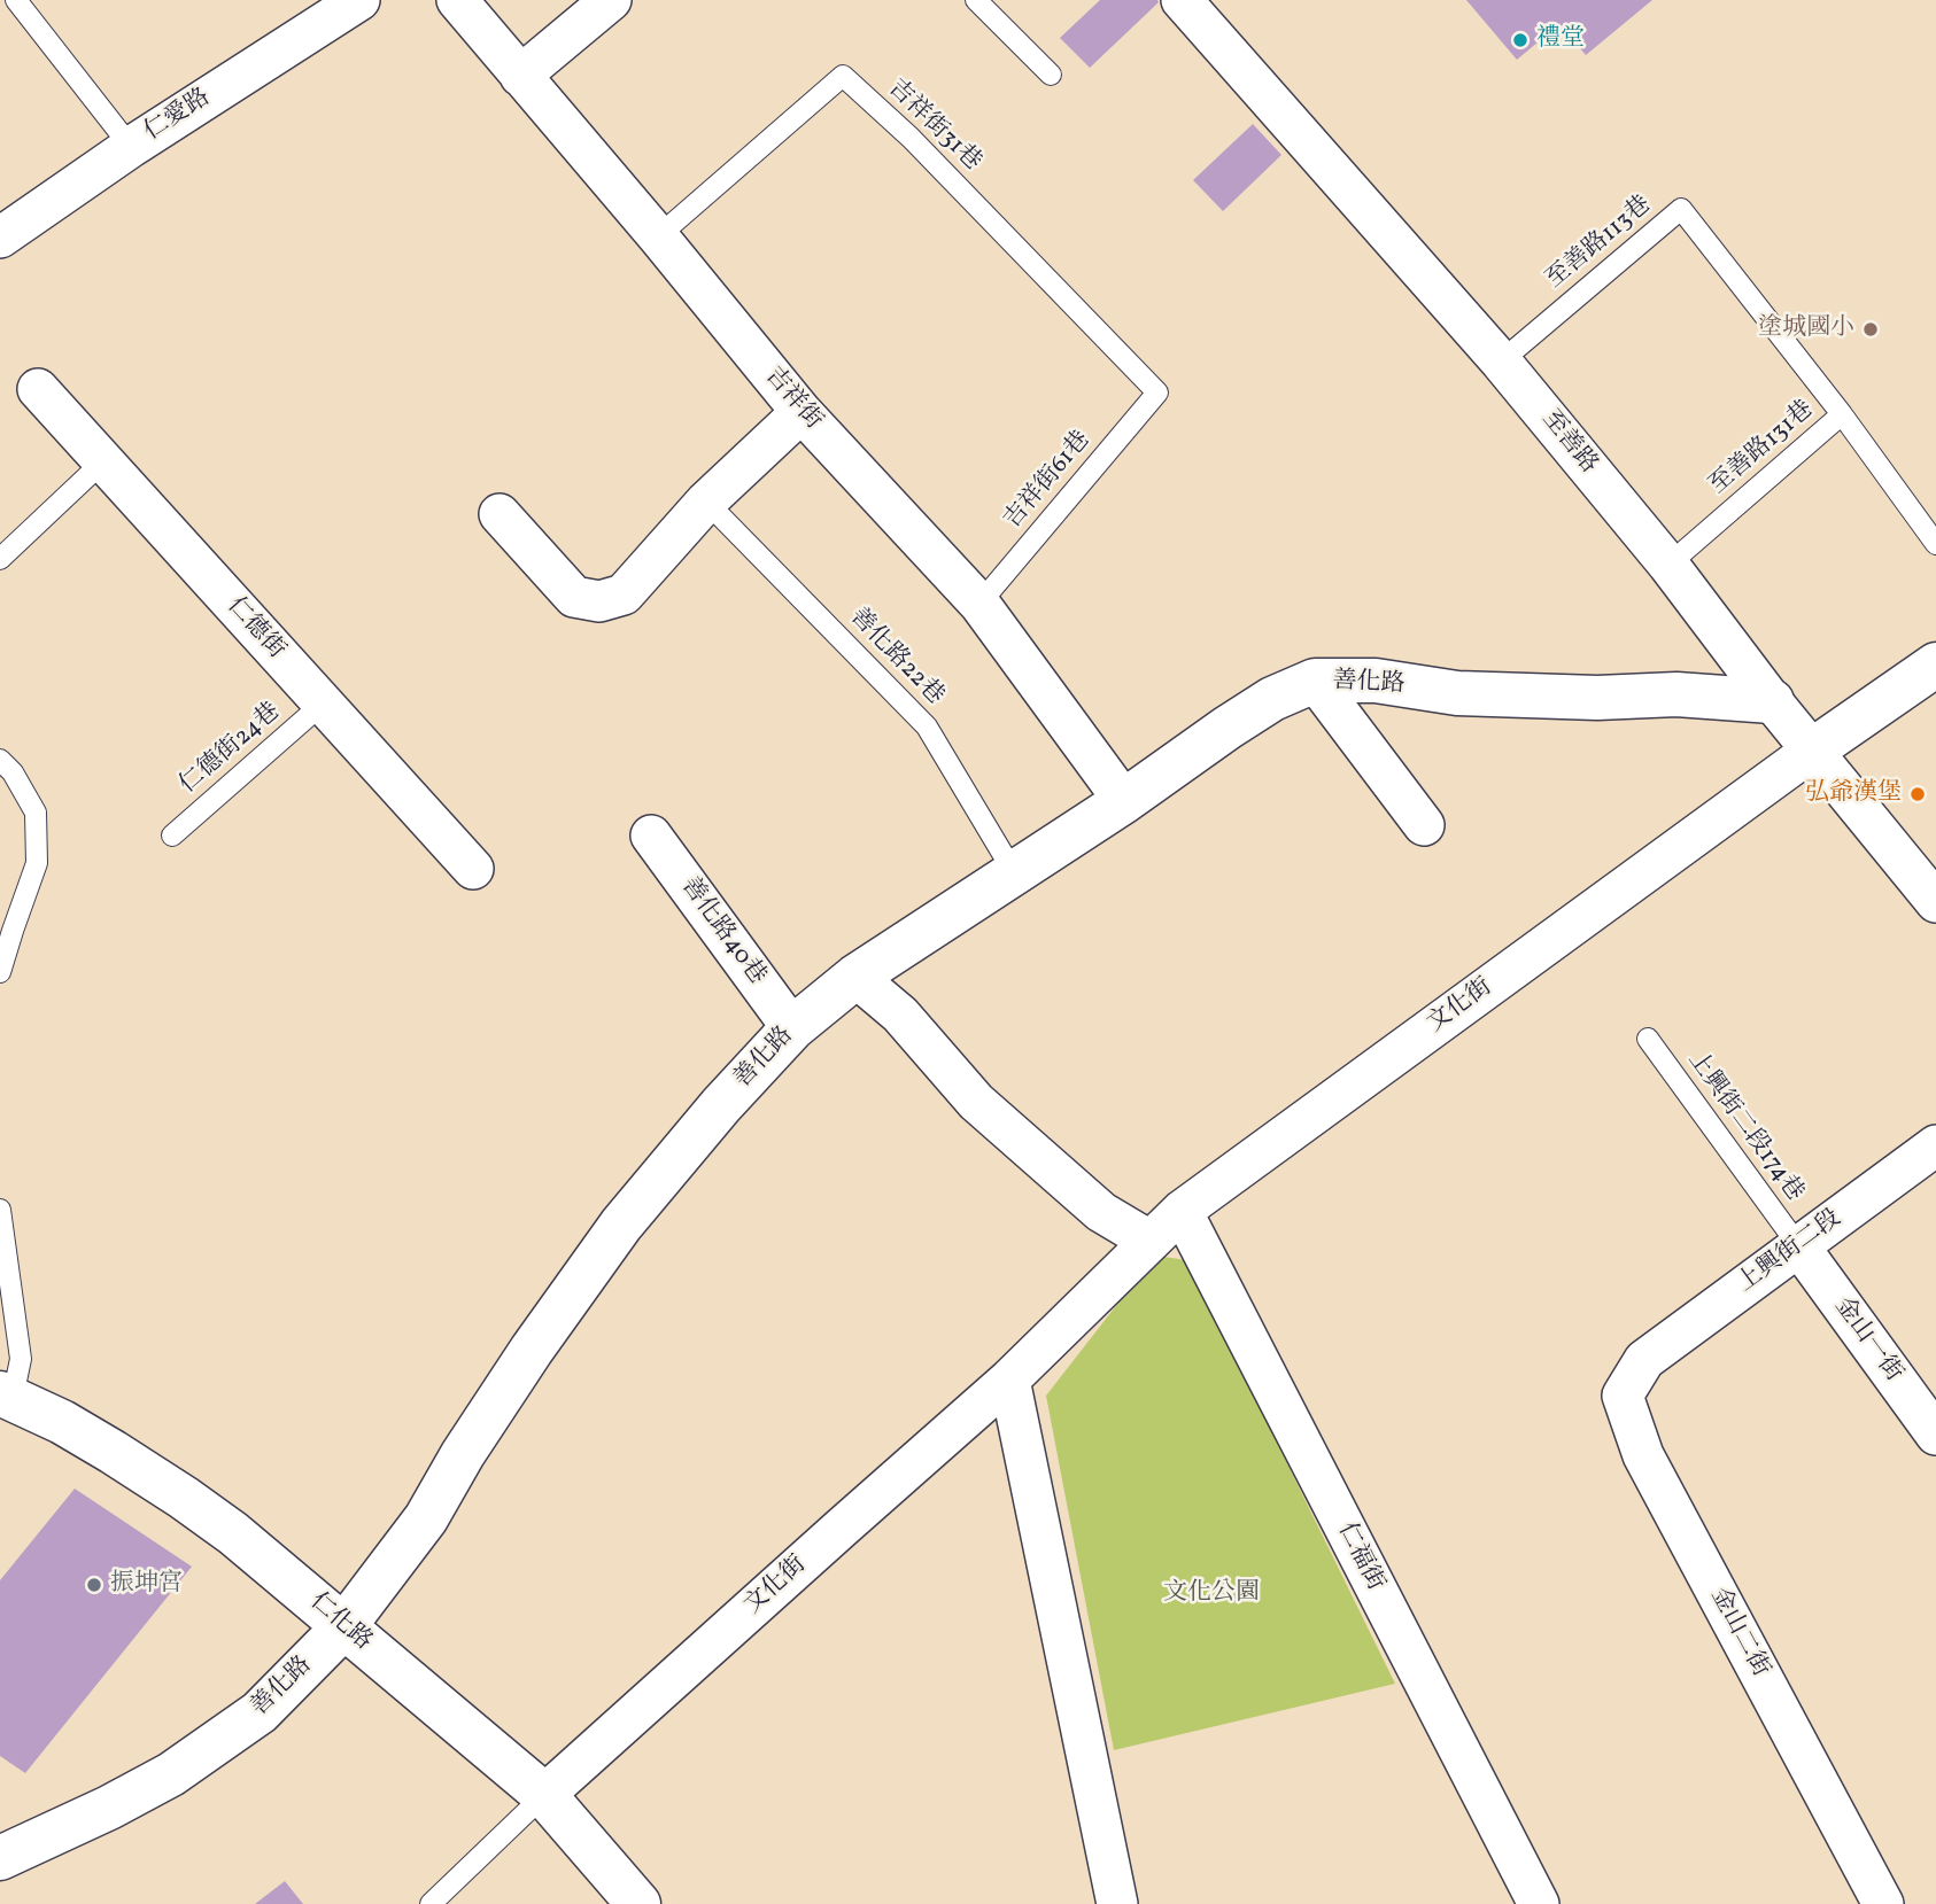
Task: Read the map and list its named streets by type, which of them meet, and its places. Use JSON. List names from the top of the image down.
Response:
{
  "streets": {
    "street": [
      "仁愛路",
      "吉祥街",
      "至善路",
      "仁德街",
      "善化路",
      "善化路40巷",
      "文化街",
      "上興街二段",
      "金山一街",
      "仁福街",
      "仁化路",
      "金山二街"
    ],
    "lane": [
      "吉祥街31巷",
      "至善路113巷",
      "至善路131巷",
      "吉祥街61巷",
      "善化路22巷",
      "仁德街24巷",
      "上興街二段174巷"
    ]
  },
  "crossings": [
    ["吉祥街31巷", "吉祥街"],
    ["吉祥街31巷", "吉祥街61巷"],
    ["至善路113巷", "至善路"],
    ["至善路113巷", "至善路131巷"],
    ["吉祥街", "吉祥街61巷"],
    ["吉祥街", "善化路"],
    ["至善路", "至善路131巷"],
    ["至善路", "善化路"],
    ["至善路", "文化街"],
    ["仁德街", "仁德街24巷"],
    ["善化路22巷", "善化路"],
    ["善化路", "善化路40巷"],
    ["善化路", "仁化路"],
    ["文化街", "仁福街"],
    ["文化街", "仁化路"],
    ["上興街二段174巷", "上興街二段"],
    ["上興街二段174巷", "金山一街"],
    ["上興街二段", "金山一街"],
    ["上興街二段", "金山二街"]
  ],
  "parks": ["文化公園"],
  "places": [
    "禮堂",
    "塗城國小",
    "弘爺漢堡",
    "振坤宮"
  ]
}
